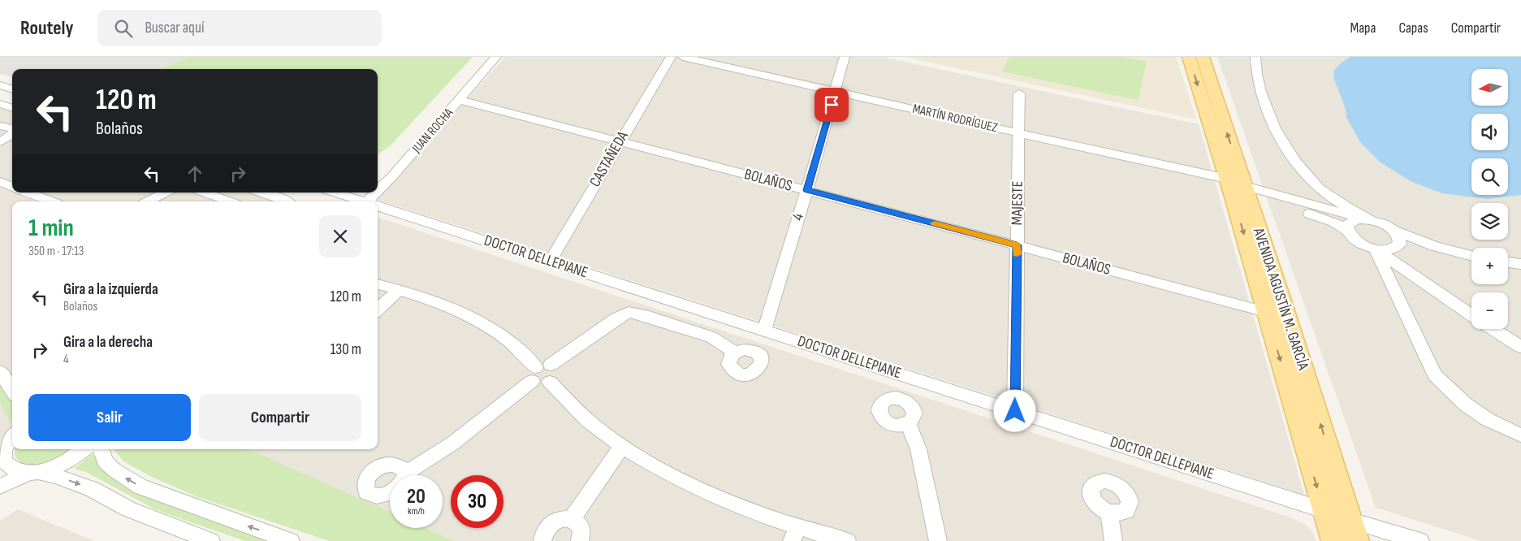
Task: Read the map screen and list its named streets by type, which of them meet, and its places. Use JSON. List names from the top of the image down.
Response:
{
  "streets": {
    "main road": ["AVENIDA AGUSTÍN M. GARCÍA"],
    "street": [
      "MARTÍN RODRÍGUEZ",
      "JUAN ROCHA",
      "CASTAÑEDA",
      "BOLAÑOS",
      "MAJESTE",
      "4",
      "DOCTOR DELLEPIANE"
    ]
  },
  "crossings": [
    ["MARTÍN RODRÍGUEZ", "MAJESTE"],
    ["MARTÍN RODRÍGUEZ", "4"],
    ["MARTÍN RODRÍGUEZ", "AVENIDA AGUSTÍN M. GARCÍA"],
    ["JUAN ROCHA", "BOLAÑOS"],
    ["CASTAÑEDA", "BOLAÑOS"],
    ["CASTAÑEDA", "DOCTOR DELLEPIANE"],
    ["BOLAÑOS", "MAJESTE"],
    ["BOLAÑOS", "4"],
    ["BOLAÑOS", "AVENIDA AGUSTÍN M. GARCÍA"],
    ["MAJESTE", "DOCTOR DELLEPIANE"],
    ["4", "DOCTOR DELLEPIANE"],
    ["DOCTOR DELLEPIANE", "AVENIDA AGUSTÍN M. GARCÍA"]
  ],
  "north": "left",
  "page": {
    "header": "Routely",
    "search": "Buscar aquí",
    "nav": ["Mapa", "Capas", "Compartir"],
    "map_buttons": ["+", "−"],
    "turn": ["120 m", "Bolaños"],
    "heading": ["1 min", "350 m · 17:13"],
    "list": [
      {
        "name": "Gira a la izquierda",
        "note": "Bolaños",
        "value": "120 m"
      },
      {
        "name": "Gira a la derecha",
        "note": "4",
        "value": "130 m"
      }
    ],
    "buttons": ["Salir", "Compartir"],
    "speed": "20 km/h",
    "limit": "30"
  }
}
